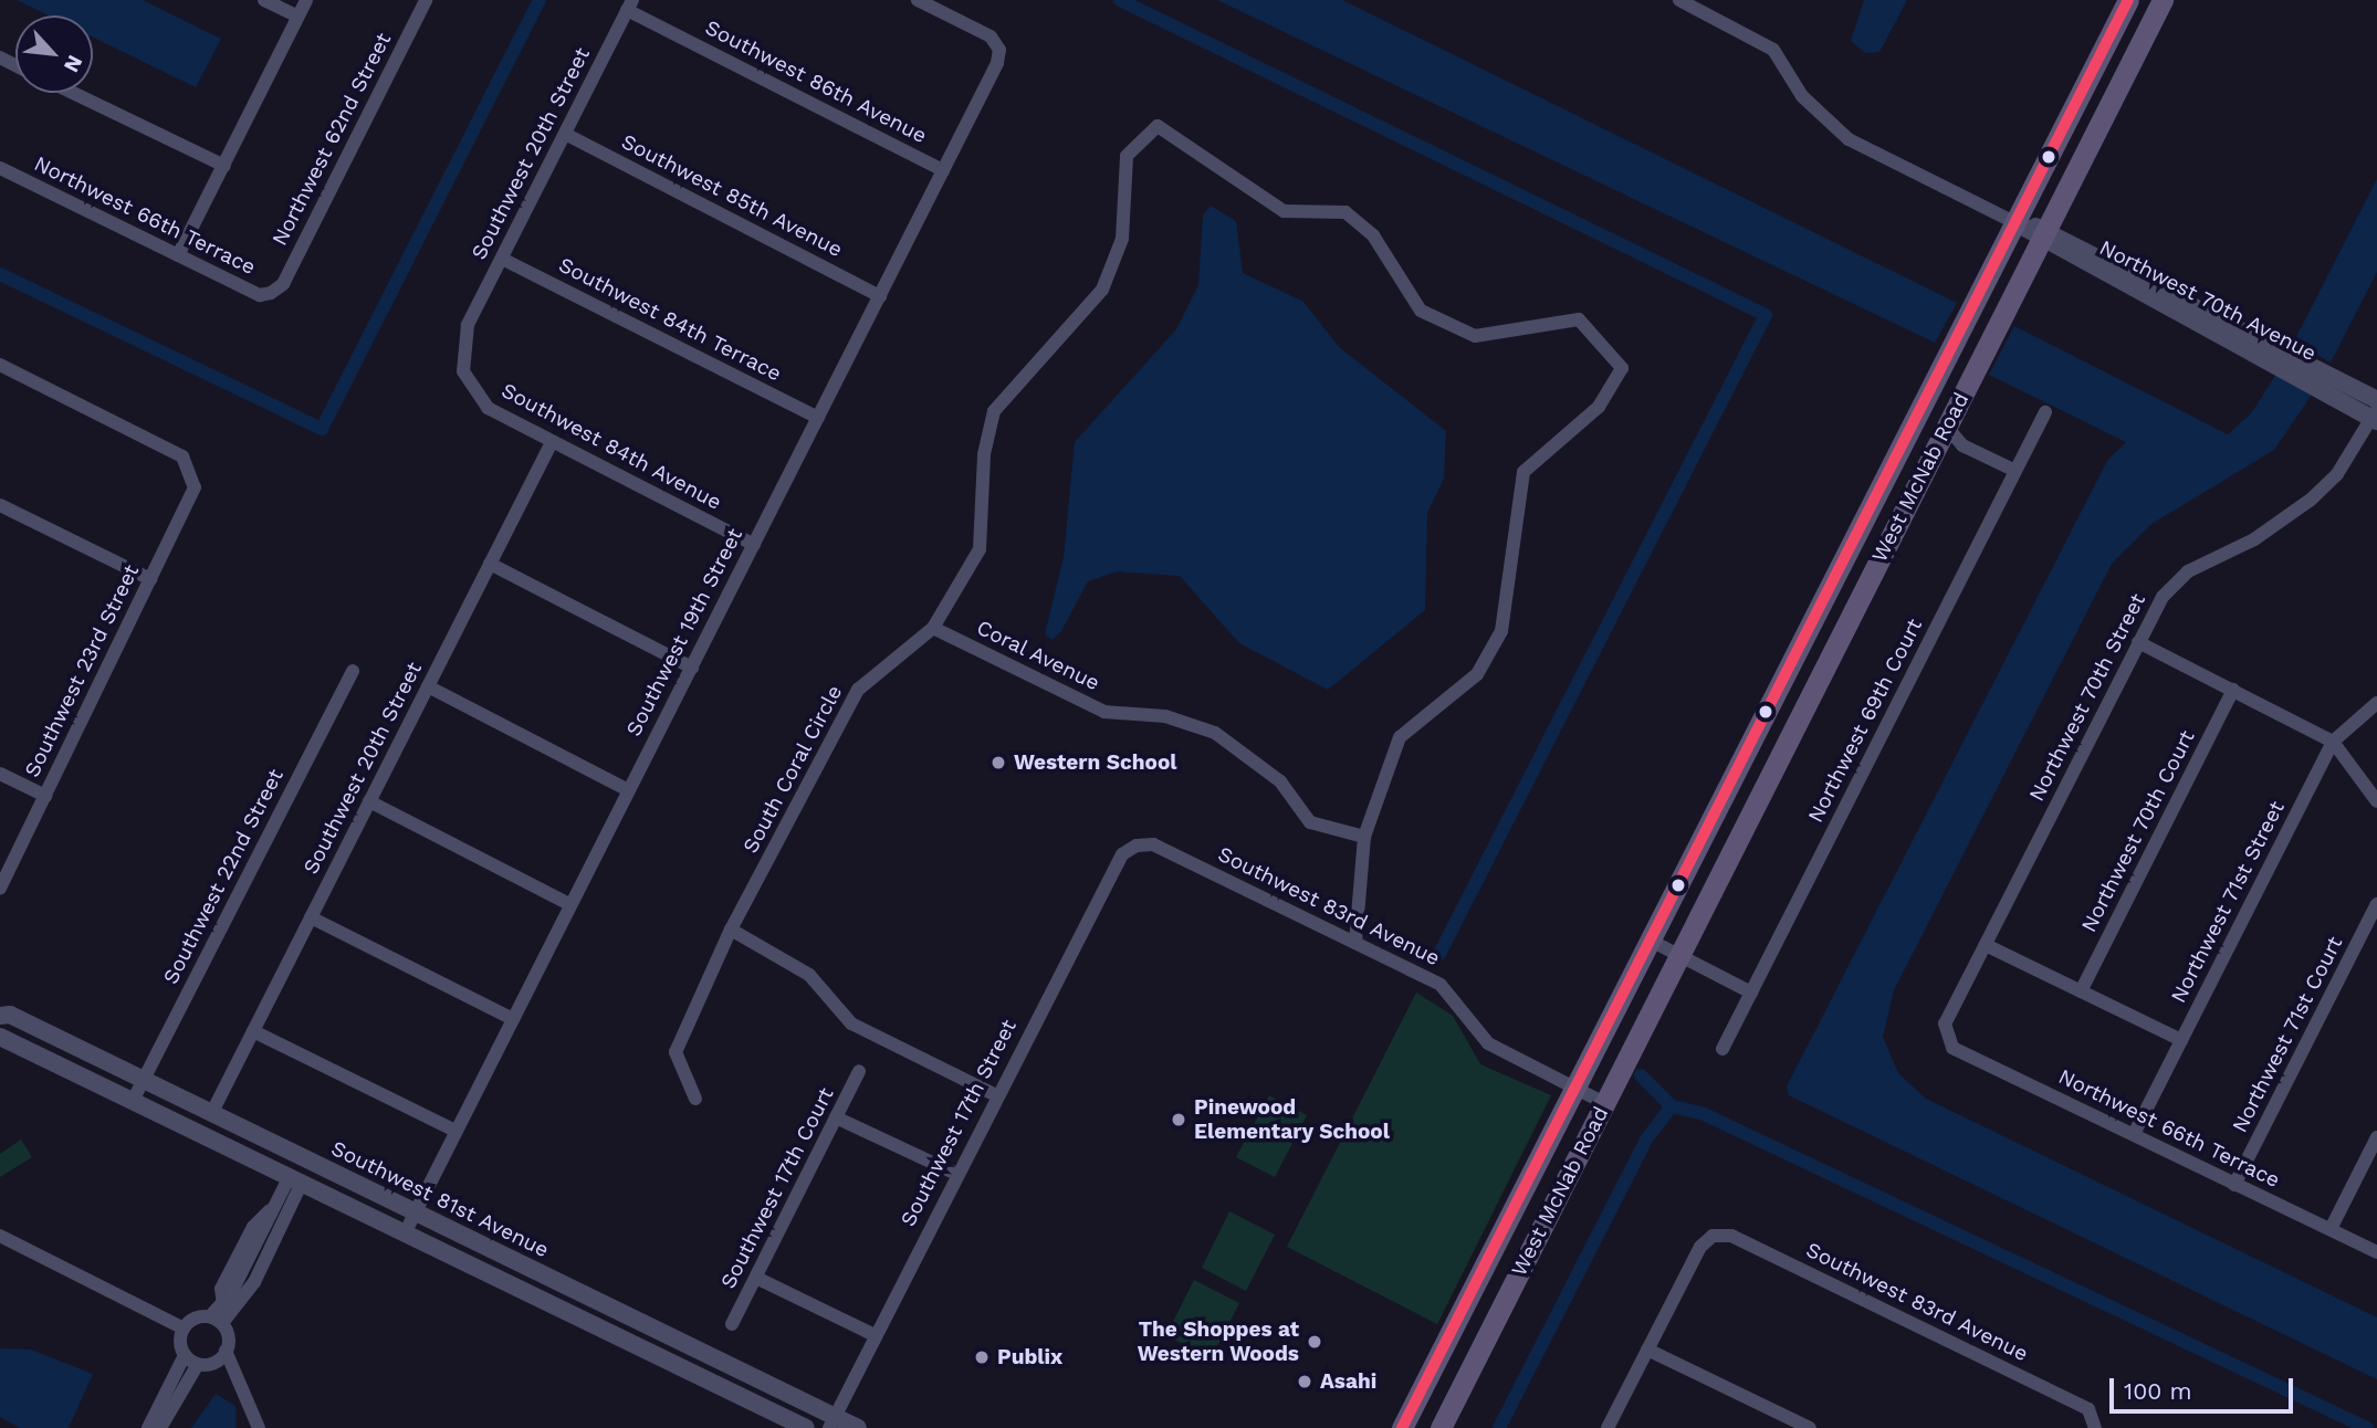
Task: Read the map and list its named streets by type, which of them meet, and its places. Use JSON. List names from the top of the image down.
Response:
{
  "streets": {
    "main road": ["West McNab Road"],
    "street": [
      "Southwest 86th Avenue",
      "Northwest 62nd Street",
      "Southwest 20th Street",
      "Southwest 85th Avenue",
      "Northwest 66th Terrace",
      "Northwest 70th Avenue",
      "Southwest 84th Terrace",
      "Southwest 84th Avenue",
      "Southwest 19th Street",
      "Coral Avenue",
      "Southwest 23rd Street",
      "Northwest 70th Street",
      "Northwest 69th Court",
      "South Coral Circle",
      "Northwest 70th Court",
      "Southwest 22nd Street",
      "Northwest 71st Street",
      "Southwest 83rd Avenue",
      "Northwest 71st Court",
      "Southwest 17th Street",
      "Southwest 17th Court",
      "Southwest 81st Avenue"
    ]
  },
  "crossings": [
    ["Southwest 86th Avenue", "Southwest 20th Street"],
    ["Southwest 86th Avenue", "Southwest 19th Street"],
    ["Northwest 62nd Street", "Northwest 66th Terrace"],
    ["Southwest 20th Street", "Southwest 85th Avenue"],
    ["Southwest 20th Street", "Southwest 84th Terrace"],
    ["Southwest 20th Street", "Southwest 84th Avenue"],
    ["Southwest 20th Street", "Southwest 81st Avenue"],
    ["Southwest 85th Avenue", "Southwest 19th Street"],
    ["Northwest 66th Terrace", "Northwest 70th Street"],
    ["Northwest 66th Terrace", "Northwest 71st Street"],
    ["Northwest 66th Terrace", "Northwest 71st Court"],
    ["Northwest 70th Avenue", "West McNab Road"],
    ["Northwest 70th Avenue", "Northwest 70th Street"],
    ["Southwest 84th Terrace", "Southwest 19th Street"],
    ["Southwest 84th Avenue", "Southwest 19th Street"],
    ["West McNab Road", "Southwest 83rd Avenue"],
    ["Southwest 19th Street", "Southwest 81st Avenue"],
    ["Coral Avenue", "South Coral Circle"],
    ["Southwest 22nd Street", "Southwest 81st Avenue"],
    ["Southwest 83rd Avenue", "Southwest 17th Street"],
    ["Southwest 17th Street", "Southwest 81st Avenue"]
  ],
  "places": [
    "Western School",
    "Pinewood Elementary School",
    "The Shoppes at Western Woods",
    "Publix",
    "Asahi"
  ],
  "scale_bar": "100 m",
  "north": "bottom right"
}
